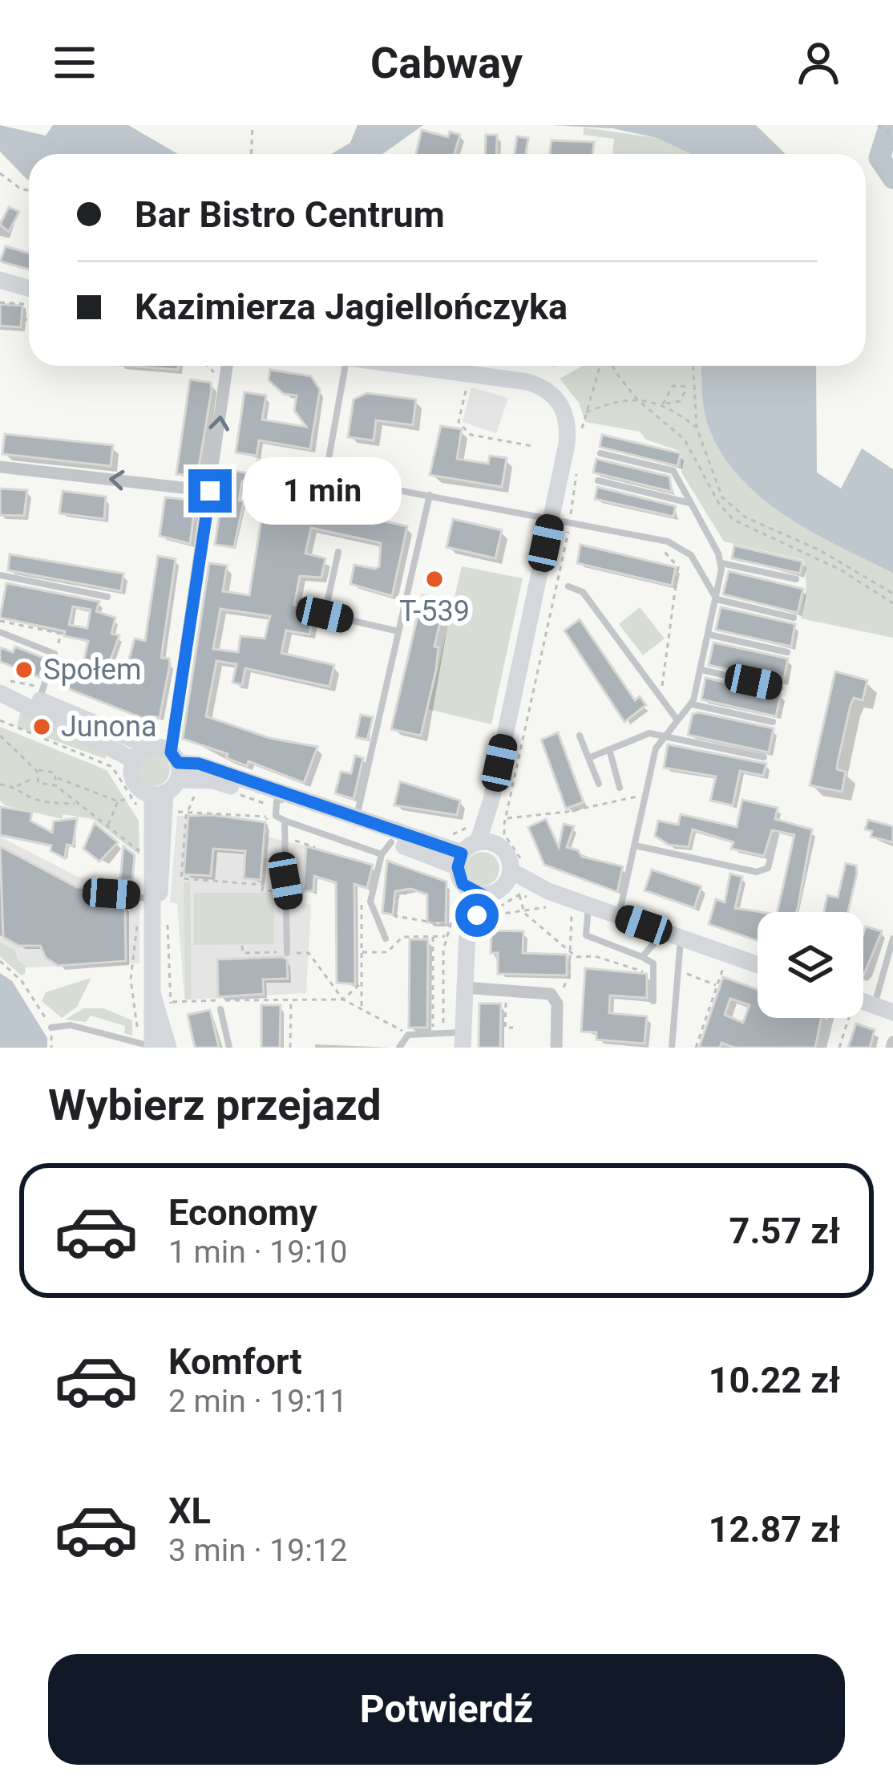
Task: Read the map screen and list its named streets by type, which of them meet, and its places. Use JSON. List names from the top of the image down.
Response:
{
  "places": ["T-539", "Społem", "Junona"],
  "page": {
    "header": "Cabway",
    "banner": ["Bar Bistro Centrum", "Kazimierza Jagiellończyka"],
    "bubble": "1 min",
    "heading": "Wybierz przejazd",
    "list": [
      {
        "name": "Economy",
        "note": "1 min · 19:10",
        "value": "7.57 zł"
      },
      {
        "name": "Komfort",
        "note": "2 min · 19:11",
        "value": "10.22 zł"
      },
      {
        "name": "XL",
        "note": "3 min · 19:12",
        "value": "12.87 zł"
      }
    ],
    "buttons": "Potwierdź"
  }
}
